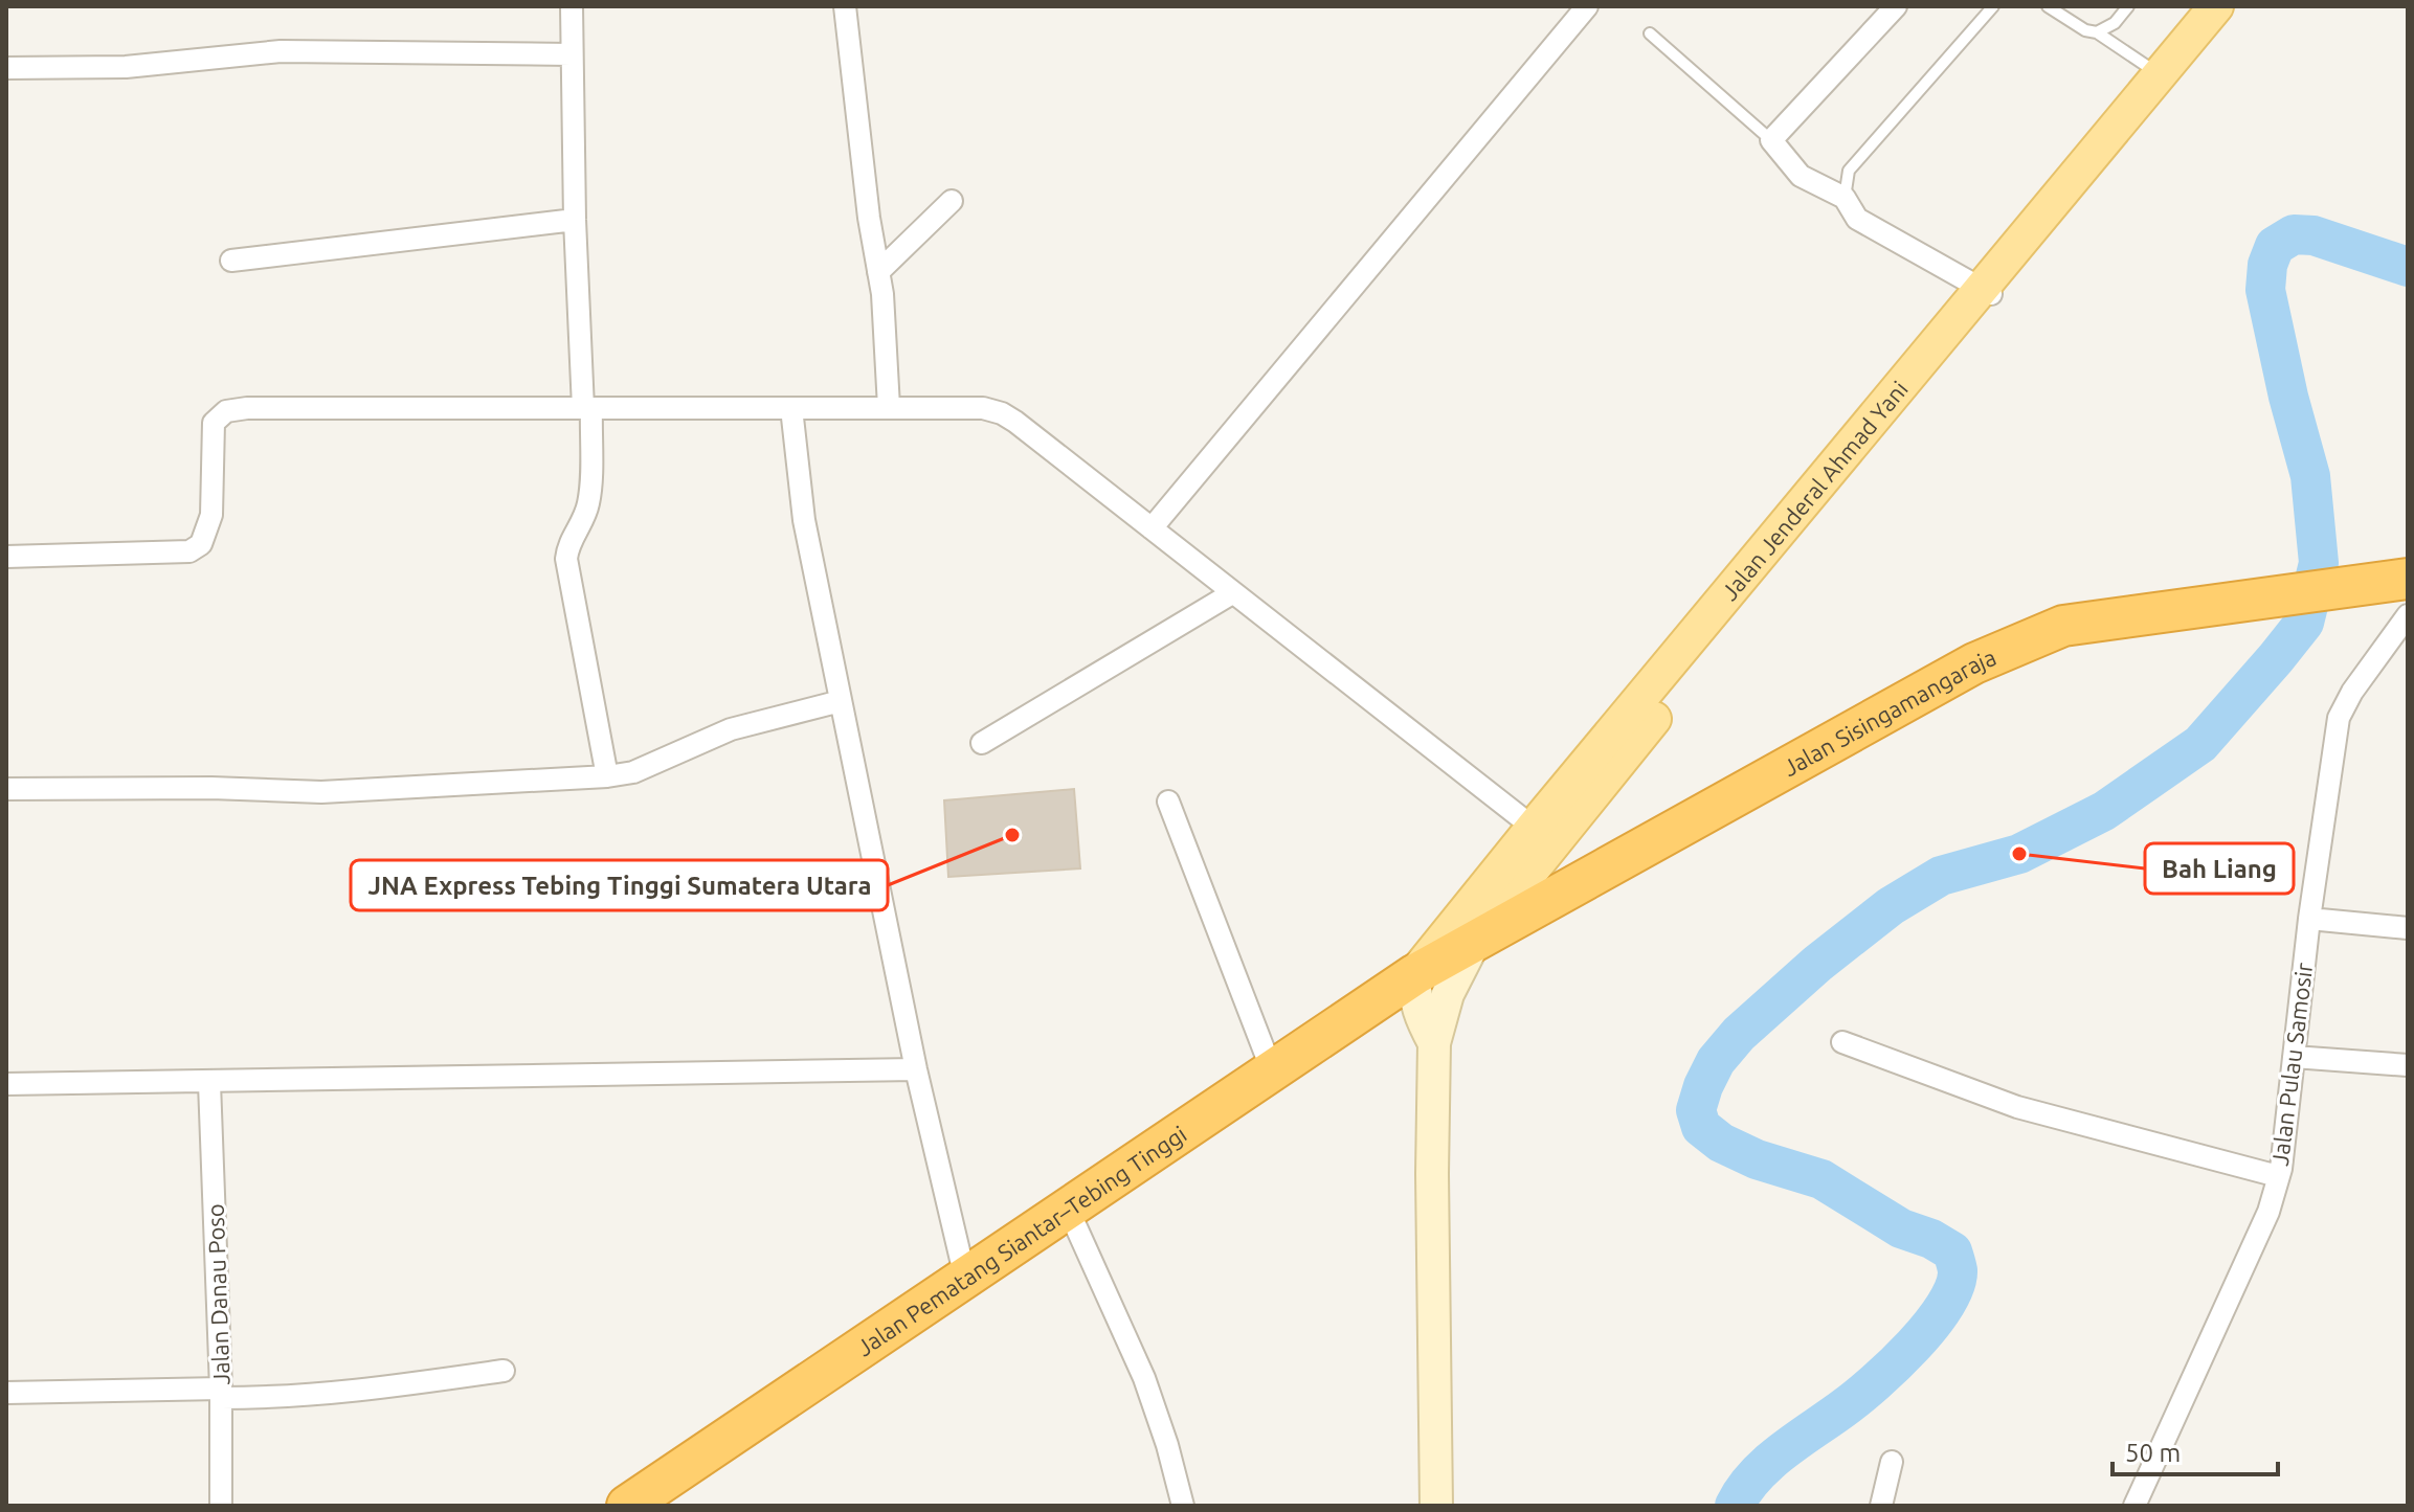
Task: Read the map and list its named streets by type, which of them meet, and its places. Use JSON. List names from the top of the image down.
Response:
{
  "streets": {
    "highway": ["Jalan Sisingamangaraja", "Jalan Pematang Siantar–Tebing Tinggi"],
    "main road": ["Jalan Jenderal Ahmad Yani"],
    "street": ["Jalan Pulau Samosir", "Jalan Danau Poso"]
  },
  "crossings": [
    ["Jalan Jenderal Ahmad Yani", "Jalan Sisingamangaraja"],
    ["Jalan Jenderal Ahmad Yani", "Jalan Pematang Siantar–Tebing Tinggi"],
    ["Jalan Sisingamangaraja", "Jalan Pematang Siantar–Tebing Tinggi"]
  ],
  "places": ["JNA Express Tebing Tinggi Sumatera Utara", "Bah Liang"],
  "scale_bar": "50 m"
}
